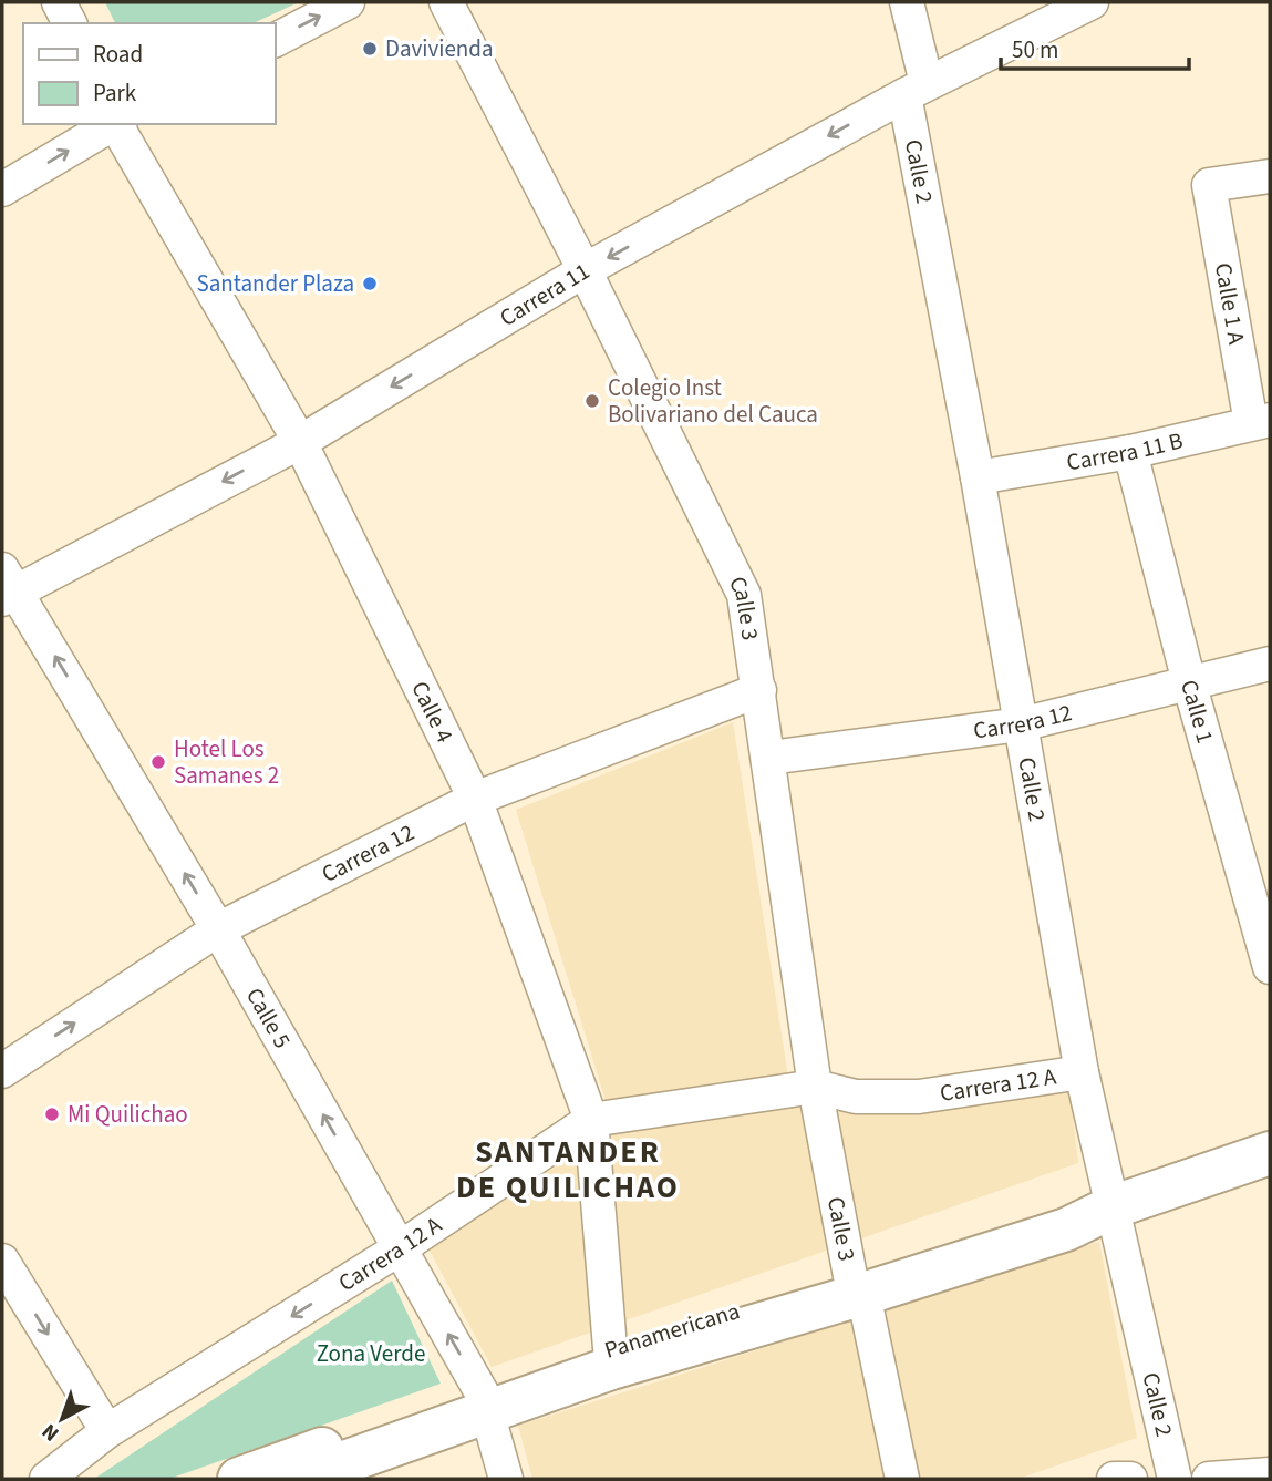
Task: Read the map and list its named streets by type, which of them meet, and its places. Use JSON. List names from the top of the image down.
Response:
{
  "streets": {
    "main road": ["Panamericana"],
    "street": [
      "Calle 2",
      "Carrera 11",
      "Calle 1 A",
      "Carrera 11 B",
      "Calle 3",
      "Calle 1",
      "Calle 4",
      "Carrera 12",
      "Calle 5",
      "Carrera 12 A"
    ]
  },
  "crossings": [
    ["Calle 2", "Carrera 11"],
    ["Calle 2", "Carrera 11 B"],
    ["Calle 2", "Carrera 12"],
    ["Calle 2", "Carrera 12 A"],
    ["Calle 2", "Panamericana"],
    ["Carrera 11", "Calle 3"],
    ["Carrera 11", "Calle 4"],
    ["Carrera 11", "Calle 5"],
    ["Calle 1 A", "Carrera 11 B"],
    ["Carrera 11 B", "Calle 1"],
    ["Calle 3", "Carrera 12"],
    ["Calle 3", "Carrera 12 A"],
    ["Calle 3", "Panamericana"],
    ["Calle 1", "Carrera 12"],
    ["Calle 4", "Carrera 12"],
    ["Calle 4", "Carrera 12 A"],
    ["Calle 4", "Panamericana"],
    ["Carrera 12", "Calle 5"],
    ["Calle 5", "Carrera 12 A"],
    ["Calle 5", "Panamericana"]
  ],
  "one_way": ["Carrera 11", "Calle 5"],
  "districts": ["SANTANDER DE QUILICHAO"],
  "parks": ["Zona Verde"],
  "places": [
    "Davivienda",
    "Santander Plaza",
    "Colegio Inst Bolivariano del Cauca",
    "Hotel Los Samanes 2",
    "Mi Quilichao"
  ],
  "legend": ["Road", "Park"],
  "scale_bar": "50 m",
  "north": "bottom left"
}
